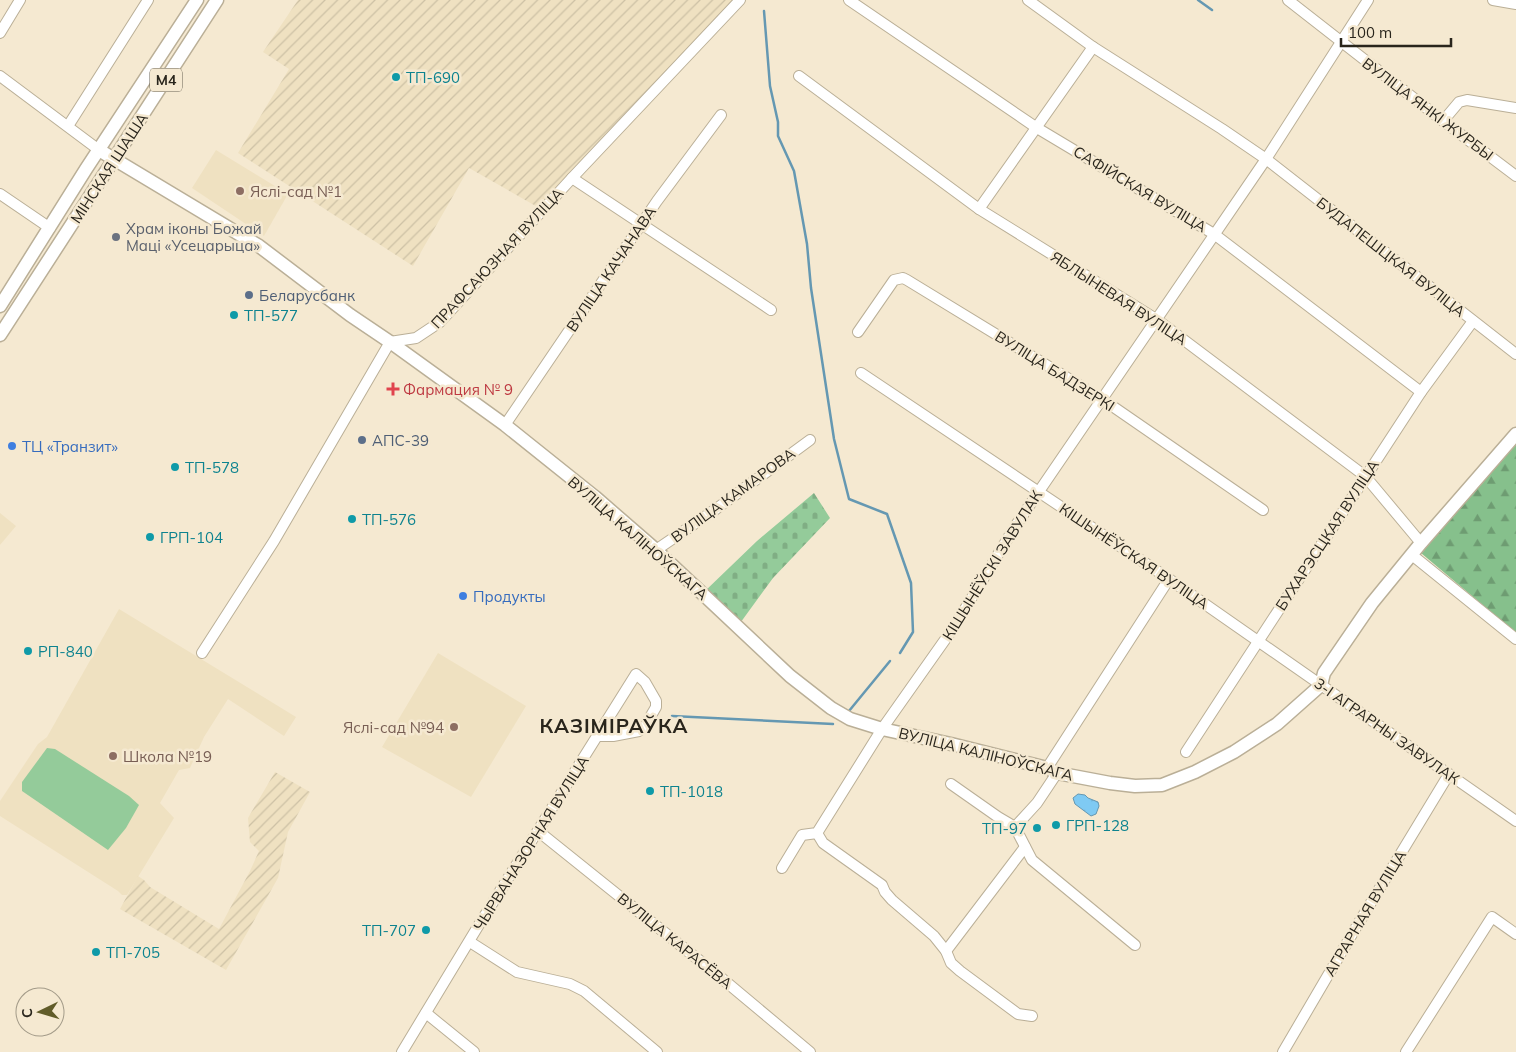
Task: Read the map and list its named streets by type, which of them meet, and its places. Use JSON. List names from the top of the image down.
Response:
{
  "streets": {
    "main road": ["М4", "МІНСКАЯ ШАША", "ВУЛІЦА КАЛІНОЎСКАГА"],
    "street": [
      "ВУЛІЦА ЯНКІ ЖУРБЫ",
      "САФІЙСКАЯ ВУЛІЦА",
      "БУДАПЕШЦКАЯ ВУЛІЦА",
      "ПРАФСАЮЗНАЯ ВУЛІЦА",
      "ВУЛІЦА КАЧАНАВА",
      "ЯБЛЫНЕВАЯ ВУЛІЦА",
      "ВУЛІЦА БАДЗЕРКІ",
      "ВУЛІЦА КАМАРОВА",
      "БУХАРЭСЦКАЯ ВУЛІЦА",
      "КІШЫНЁЎСКАЯ ВУЛІЦА",
      "КІШЫНЁЎСКІ ЗАВУЛАК",
      "3-І АГРАРНЫ ЗАВУЛАК",
      "ЧЫРВАНАЗОРНАЯ ВУЛІЦА",
      "АГРАРНАЯ ВУЛІЦА",
      "ВУЛІЦА КАРАСЁВА"
    ]
  },
  "crossings": [
    ["МІНСКАЯ ШАША", "ВУЛІЦА КАЛІНОЎСКАГА"],
    ["САФІЙСКАЯ ВУЛІЦА", "БУХАРЭСЦКАЯ ВУЛІЦА"],
    ["БУДАПЕШЦКАЯ ВУЛІЦА", "БУХАРЭСЦКАЯ ВУЛІЦА"],
    ["ПРАФСАЮЗНАЯ ВУЛІЦА", "ВУЛІЦА КАЛІНОЎСКАГА"],
    ["ВУЛІЦА КАЧАНАВА", "ВУЛІЦА КАЛІНОЎСКАГА"],
    ["ЯБЛЫНЕВАЯ ВУЛІЦА", "БУХАРЭСЦКАЯ ВУЛІЦА"],
    ["ВУЛІЦА БАДЗЕРКІ", "КІШЫНЁЎСКІ ЗАВУЛАК"],
    ["ВУЛІЦА КАМАРОВА", "ВУЛІЦА КАЛІНОЎСКАГА"],
    ["БУХАРЭСЦКАЯ ВУЛІЦА", "КІШЫНЁЎСКАЯ ВУЛІЦА"],
    ["БУХАРЭСЦКАЯ ВУЛІЦА", "3-І АГРАРНЫ ЗАВУЛАК"],
    ["ВУЛІЦА КАЛІНОЎСКАГА", "КІШЫНЁЎСКІ ЗАВУЛАК"],
    ["ВУЛІЦА КАЛІНОЎСКАГА", "3-І АГРАРНЫ ЗАВУЛАК"],
    ["КІШЫНЁЎСКАЯ ВУЛІЦА", "КІШЫНЁЎСКІ ЗАВУЛАК"],
    ["КІШЫНЁЎСКАЯ ВУЛІЦА", "3-І АГРАРНЫ ЗАВУЛАК"],
    ["3-І АГРАРНЫ ЗАВУЛАК", "АГРАРНАЯ ВУЛІЦА"],
    ["ЧЫРВАНАЗОРНАЯ ВУЛІЦА", "ВУЛІЦА КАРАСЁВА"]
  ],
  "districts": ["КАЗІМІРАЎКА"],
  "places": {
    "other": [
      "ТП-690",
      "Яслі-сад №1",
      "Храм іконы Божай Маці «Усецарыца»",
      "Беларусбанк",
      "ТП-577",
      "АПС-39",
      "ТЦ «Транзит»",
      "ТП-578",
      "ТП-576",
      "ГРП-104",
      "Продукты",
      "РП-840",
      "Яслі-сад №94",
      "Школа №19",
      "ТП-1018",
      "ГРП-128",
      "ТП-97",
      "ТП-707",
      "ТП-705"
    ],
    "health": ["Фармация № 9"]
  },
  "scale_bar": "100 m",
  "north": "left"
}
